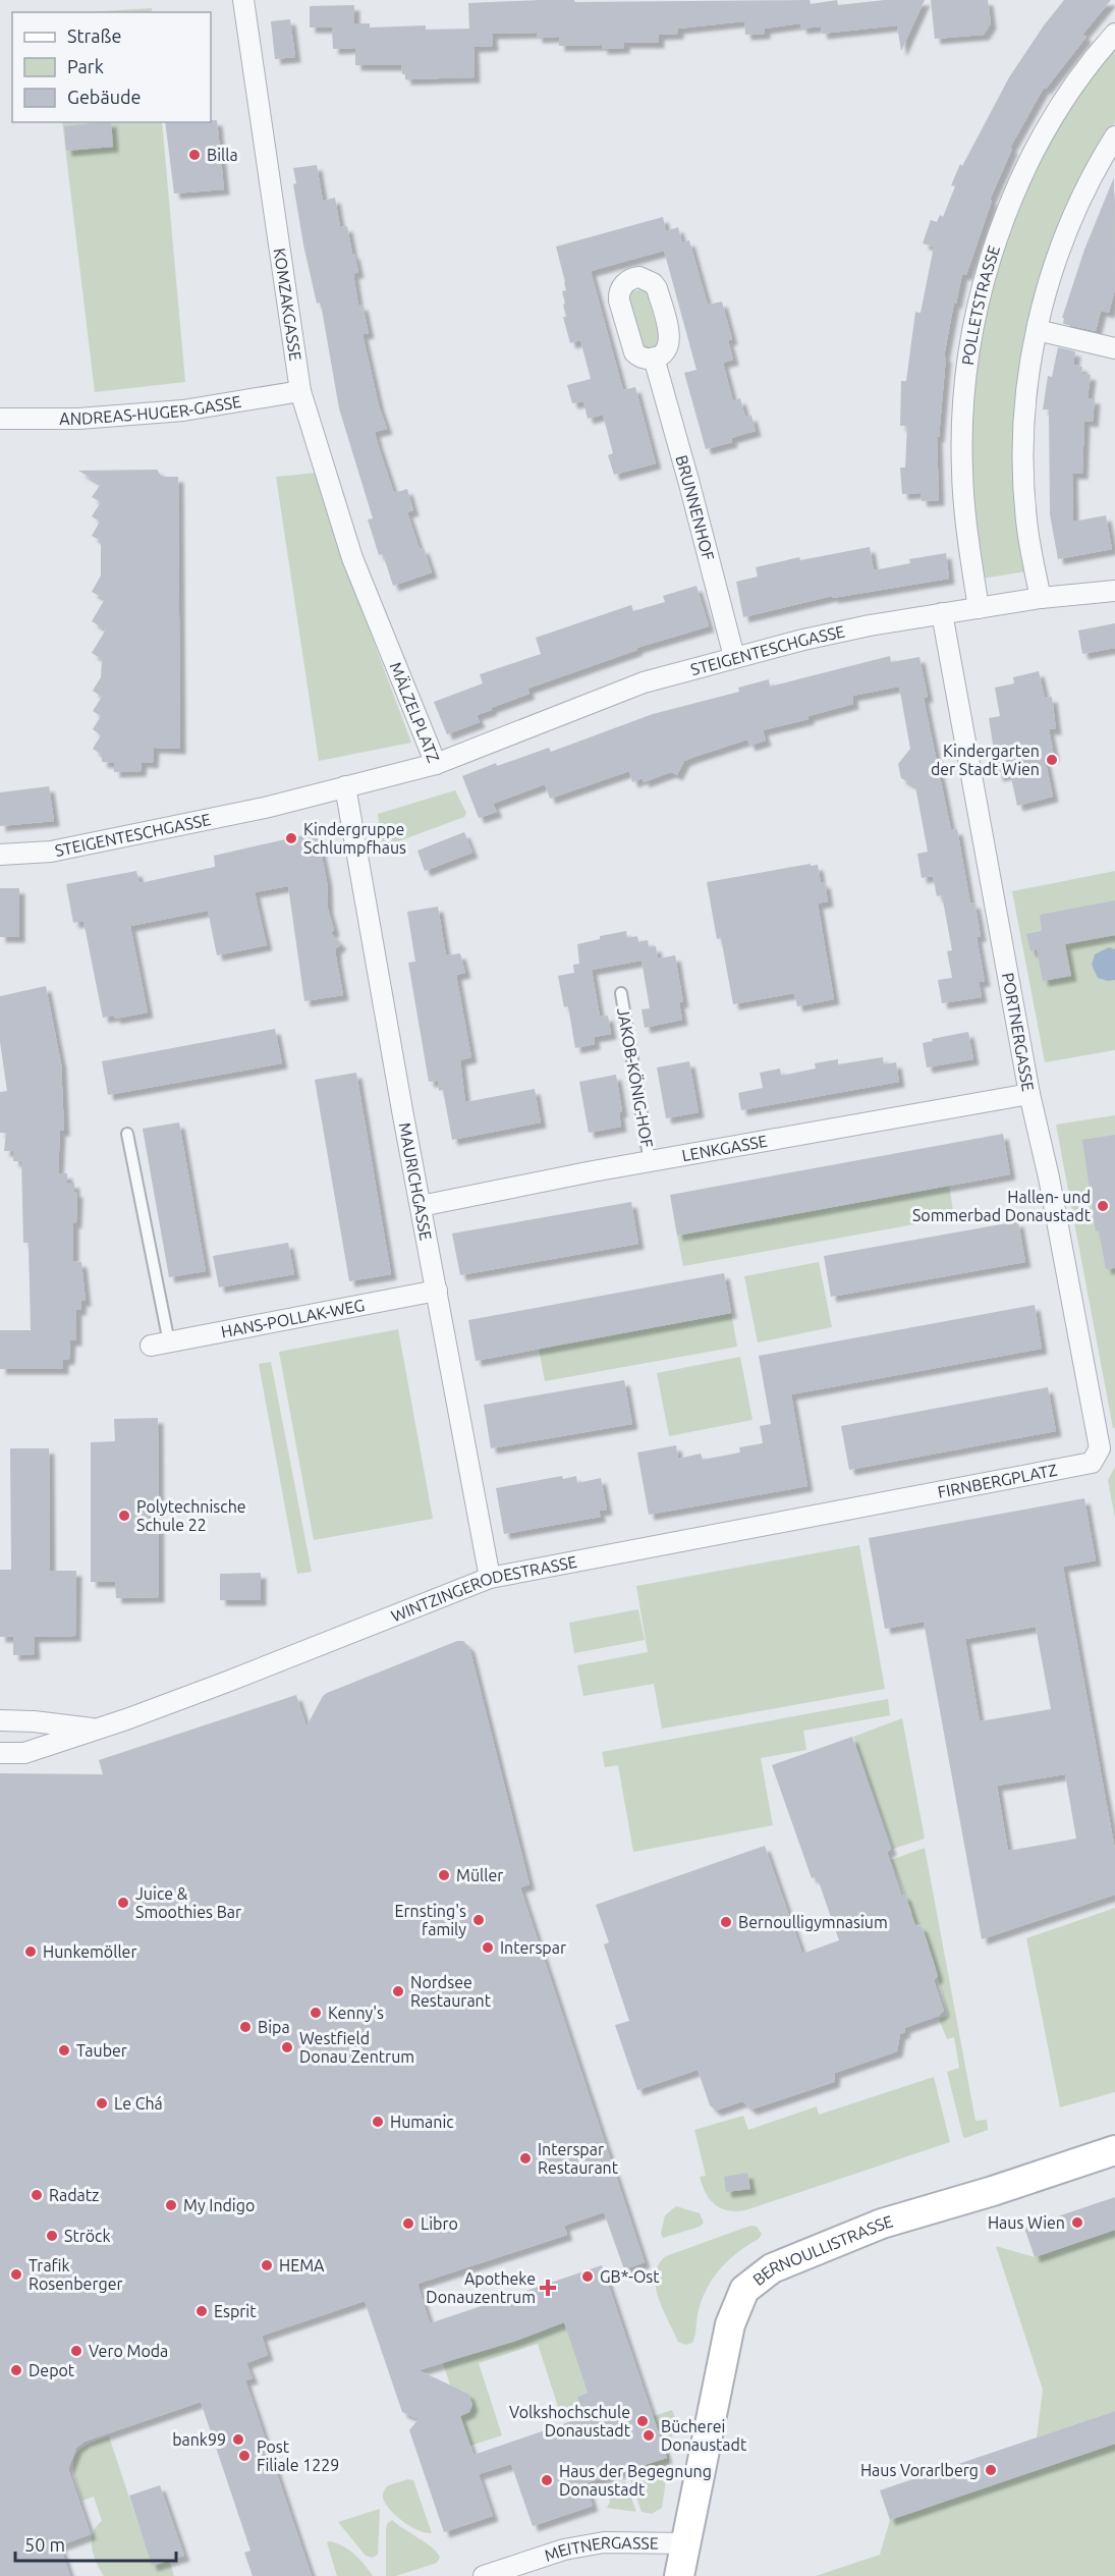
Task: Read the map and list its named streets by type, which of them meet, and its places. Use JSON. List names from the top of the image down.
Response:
{
  "streets": {
    "street": [
      "KOMZAKGASSE",
      "POLLETSTRASSE",
      "ANDREAS-HUGER-GASSE",
      "BRUNNENHOF",
      "STEIGENTESCHGASSE",
      "MÄLZELPLATZ",
      "PORTNERGASSE",
      "LENKGASSE",
      "MAURICHGASSE",
      "HANS-POLLAK-WEG",
      "FIRNBERGPLATZ",
      "WINTZINGERODESTRASSE",
      "BERNOULLISTRASSE",
      "MEITNERGASSE"
    ],
    "lane": ["JAKOB-KÖNIG-HOF"]
  },
  "crossings": [
    ["KOMZAKGASSE", "ANDREAS-HUGER-GASSE"],
    ["KOMZAKGASSE", "MÄLZELPLATZ"],
    ["POLLETSTRASSE", "STEIGENTESCHGASSE"],
    ["BRUNNENHOF", "STEIGENTESCHGASSE"],
    ["STEIGENTESCHGASSE", "MÄLZELPLATZ"],
    ["STEIGENTESCHGASSE", "PORTNERGASSE"],
    ["MÄLZELPLATZ", "MAURICHGASSE"],
    ["PORTNERGASSE", "LENKGASSE"],
    ["PORTNERGASSE", "FIRNBERGPLATZ"],
    ["JAKOB-KÖNIG-HOF", "LENKGASSE"],
    ["LENKGASSE", "MAURICHGASSE"],
    ["MAURICHGASSE", "HANS-POLLAK-WEG"],
    ["MAURICHGASSE", "WINTZINGERODESTRASSE"],
    ["FIRNBERGPLATZ", "WINTZINGERODESTRASSE"],
    ["BERNOULLISTRASSE", "MEITNERGASSE"]
  ],
  "places": {
    "other": [
      "Billa",
      "Kindergarten der Stadt Wien",
      "Kindergruppe Schlumpfhaus",
      "Hallen- und Sommerbad Donaustadt",
      "Polytechnische Schule 22",
      "Müller",
      "Juice & Smoothies Bar",
      "Ernsting's family",
      "Bernoulligymnasium",
      "Interspar",
      "Hunkemöller",
      "Nordsee Restaurant",
      "Kenny's",
      "Bipa",
      "Westfield Donau Zentrum",
      "Tauber",
      "Le Chá",
      "Humanic",
      "Interspar Restaurant",
      "Radatz",
      "My Indigo",
      "Haus Wien",
      "Libro",
      "Ströck",
      "HEMA",
      "Trafik Rosenberger",
      "GB*-Ost",
      "Esprit",
      "Vero Moda",
      "Depot",
      "Volkshochschule Donaustadt",
      "Bücherei Donaustadt",
      "bank99",
      "Post Filiale 1229",
      "Haus Vorarlberg",
      "Haus der Begegnung Donaustadt"
    ],
    "health": ["Apotheke Donauzentrum"]
  },
  "legend": ["Straße", "Park", "Gebäude"],
  "scale_bar": "50 m"
}
